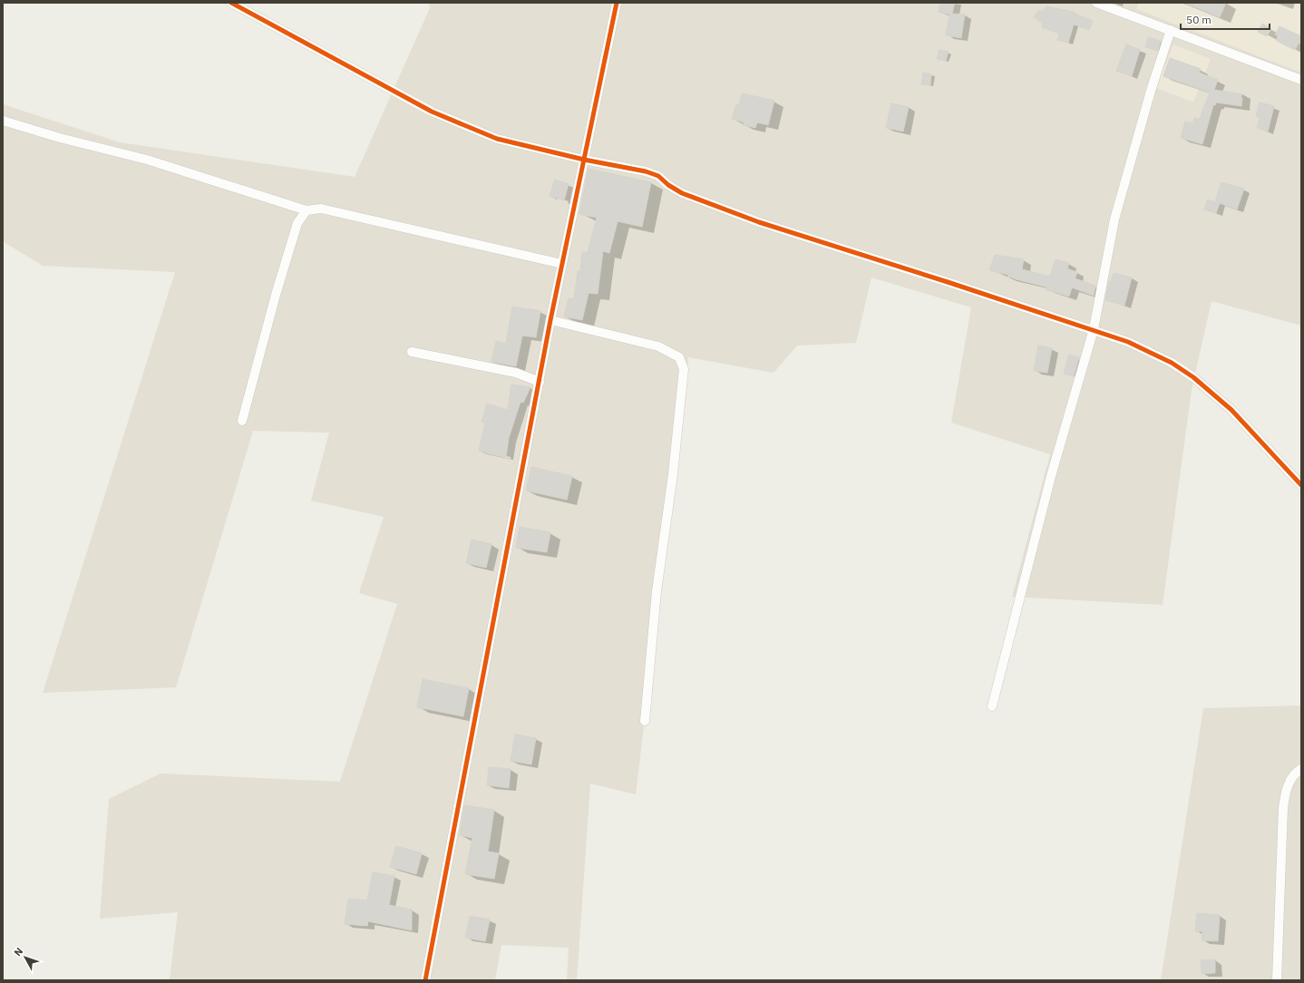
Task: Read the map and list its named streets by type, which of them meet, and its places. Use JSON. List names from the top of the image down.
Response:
{
  "scale_bar": "50 m",
  "north": "top left"
}
